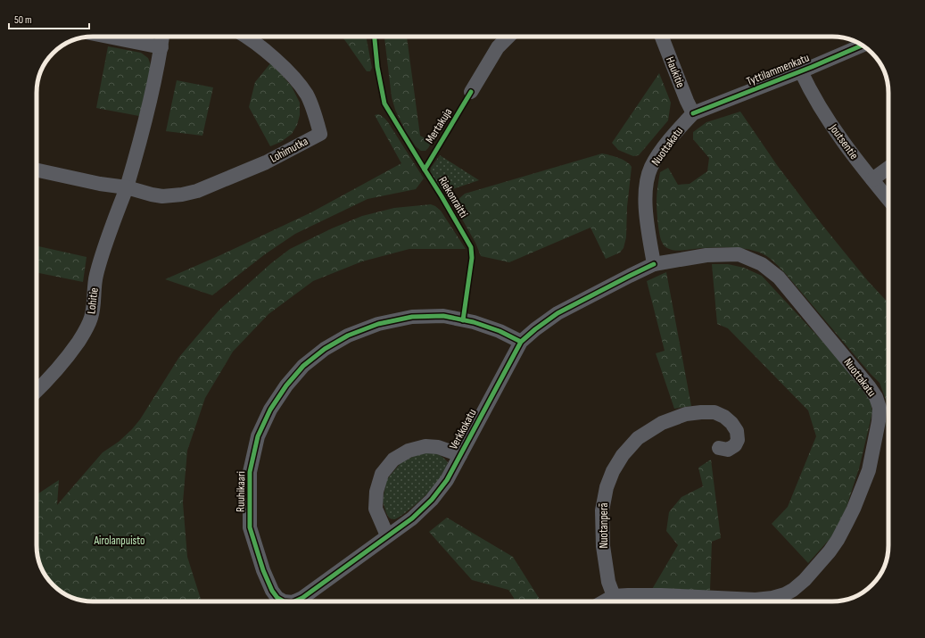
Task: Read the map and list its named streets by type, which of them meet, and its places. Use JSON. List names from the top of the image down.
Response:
{
  "streets": {
    "street": [
      "Tyttilammenkatu",
      "Haukitie",
      "Joutsentie",
      "Nuottakatu",
      "Lohimutka",
      "Lohitie",
      "Verkkokatu",
      "Ruuhikaari",
      "Nuotanperä"
    ],
    "cycle path": ["Mertakuja", "Riekonraitti"]
  },
  "crossings": [
    ["Tyttilammenkatu", "Haukitie"],
    ["Tyttilammenkatu", "Joutsentie"],
    ["Tyttilammenkatu", "Nuottakatu"],
    ["Haukitie", "Nuottakatu"],
    ["Nuottakatu", "Verkkokatu"],
    ["Nuottakatu", "Nuotanperä"],
    ["Lohimutka", "Lohitie"],
    ["Verkkokatu", "Ruuhikaari"]
  ],
  "parks": ["Airolanpuisto"],
  "scale_bar": "50 m"
}
